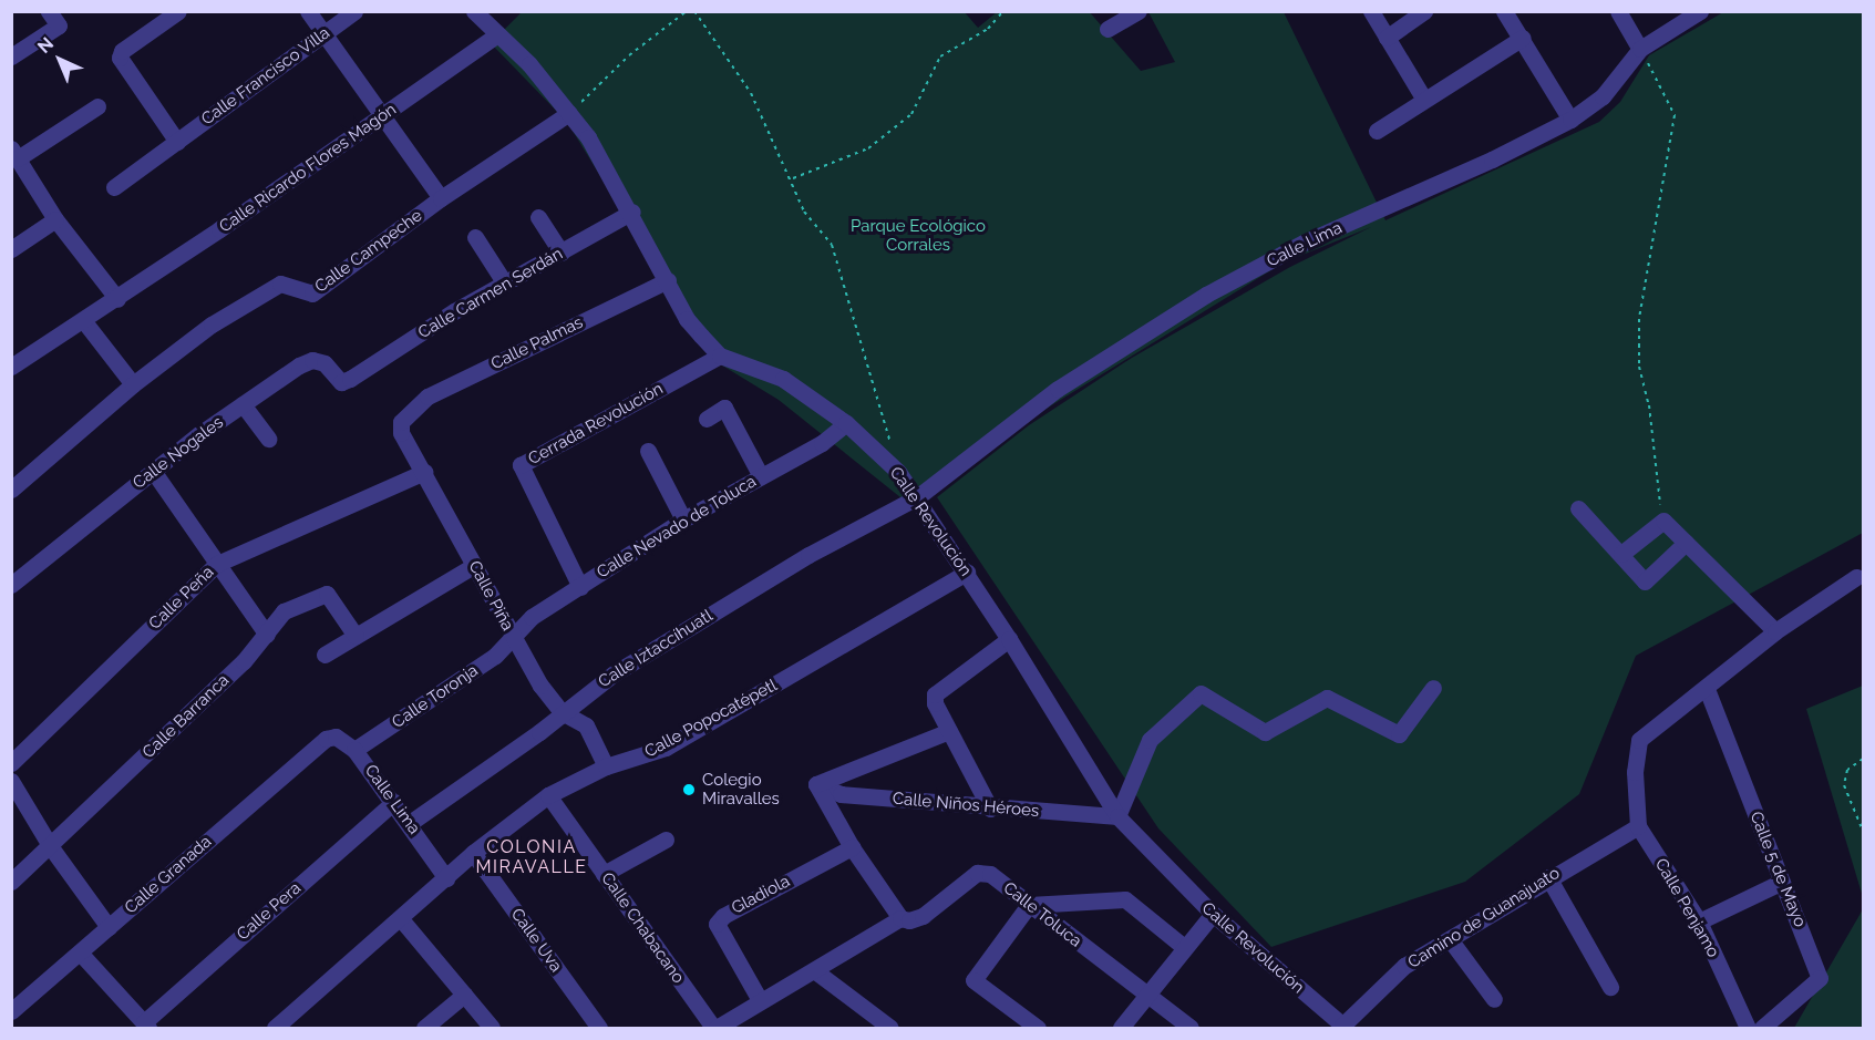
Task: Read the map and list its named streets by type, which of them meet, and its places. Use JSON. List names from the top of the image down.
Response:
{
  "streets": {
    "street": [
      "Calle Francisco Villa",
      "Calle Ricardo Flores Magón",
      "Calle Lima",
      "Calle Campeche",
      "Calle Carmen Serdán",
      "Calle Palmas",
      "Cerrada Revolución",
      "Calle Nogales",
      "Calle Revolución",
      "Calle Nevado de Toluca",
      "Calle Piña",
      "Calle Peña",
      "Calle Iztaccíhuatl",
      "Calle Toronja",
      "Calle Barranca",
      "Calle Popocatépetl",
      "Calle Niños Héroes",
      "Calle 5 de Mayo",
      "Calle Granada",
      "Gladiola",
      "Calle Penjamo",
      "Calle Pera",
      "Calle Toluca",
      "Camino de Guanajuato",
      "Calle Chabacano",
      "Calle Uva"
    ]
  },
  "crossings": [
    ["Calle Ricardo Flores Magón", "Calle Revolución"],
    ["Calle Lima", "Calle Revolución"],
    ["Calle Lima", "Calle Iztaccíhuatl"],
    ["Calle Lima", "Calle Toronja"],
    ["Calle Lima", "Calle Popocatépetl"],
    ["Calle Lima", "Calle Granada"],
    ["Calle Lima", "Calle Pera"],
    ["Calle Campeche", "Calle Revolución"],
    ["Calle Carmen Serdán", "Calle Nogales"],
    ["Calle Carmen Serdán", "Calle Revolución"],
    ["Calle Palmas", "Calle Revolución"],
    ["Calle Palmas", "Calle Piña"],
    ["Cerrada Revolución", "Calle Revolución"],
    ["Cerrada Revolución", "Calle Nevado de Toluca"],
    ["Calle Revolución", "Calle Nevado de Toluca"],
    ["Calle Revolución", "Calle Iztaccíhuatl"],
    ["Calle Revolución", "Calle Popocatépetl"],
    ["Calle Revolución", "Calle Niños Héroes"],
    ["Calle Revolución", "Camino de Guanajuato"],
    ["Calle Nevado de Toluca", "Calle Piña"],
    ["Calle Nevado de Toluca", "Calle Toronja"],
    ["Calle Piña", "Calle Peña"],
    ["Calle Piña", "Calle Iztaccíhuatl"],
    ["Calle Piña", "Calle Toronja"],
    ["Calle Piña", "Calle Popocatépetl"],
    ["Calle Popocatépetl", "Calle Chabacano"],
    ["Calle Popocatépetl", "Calle Uva"],
    ["Gladiola", "Calle Toluca"],
    ["Calle Penjamo", "Camino de Guanajuato"],
    ["Calle Toluca", "Calle Chabacano"]
  ],
  "districts": ["COLONIA MIRAVALLE"],
  "parks": ["Parque Ecológico Corrales"],
  "places": ["Colegio Miravalles"],
  "north": "top left"
}
